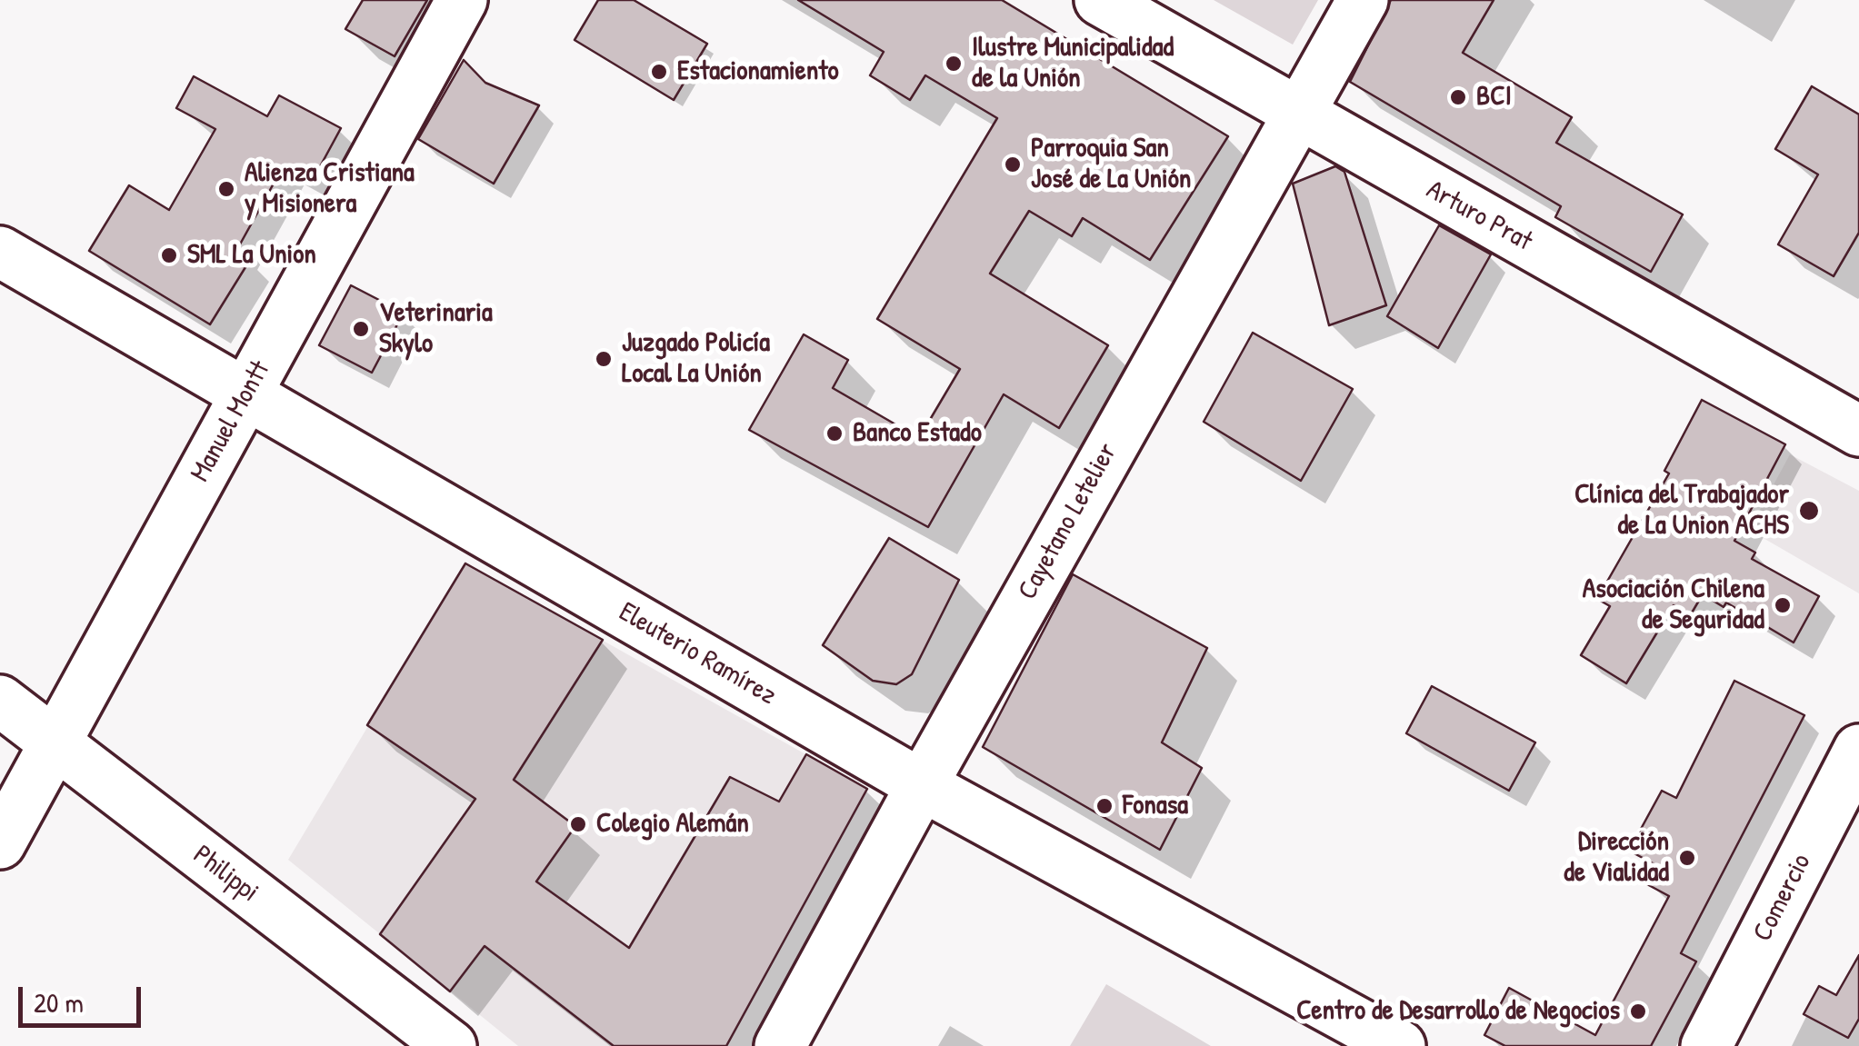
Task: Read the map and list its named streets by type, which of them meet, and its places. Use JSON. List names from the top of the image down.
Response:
{
  "streets": {
    "main road": [
      "Arturo Prat",
      "Manuel Montt",
      "Cayetano Letelier",
      "Eleuterio Ramírez",
      "Philippi",
      "Comercio"
    ]
  },
  "crossings": [
    ["Arturo Prat", "Cayetano Letelier"],
    ["Manuel Montt", "Eleuterio Ramírez"],
    ["Manuel Montt", "Philippi"],
    ["Cayetano Letelier", "Eleuterio Ramírez"]
  ],
  "places": [
    "Ilustre Municipalidad de la Unión",
    "Estacionamiento",
    "BCI",
    "Parroquia San José de La Unión",
    "Alienza Cristiana y Misionera",
    "SML La Union",
    "Veterinaria Skylo",
    "Juzgado Policía Local La Unión",
    "Banco Estado",
    "Clínica del Trabajador de La Union ACHS",
    "Asociación Chilena de Seguridad",
    "Fonasa",
    "Colegio Alemán",
    "Dirección de Vialidad",
    "Centro de Desarrollo de Negocios"
  ],
  "scale_bar": "20 m"
}
